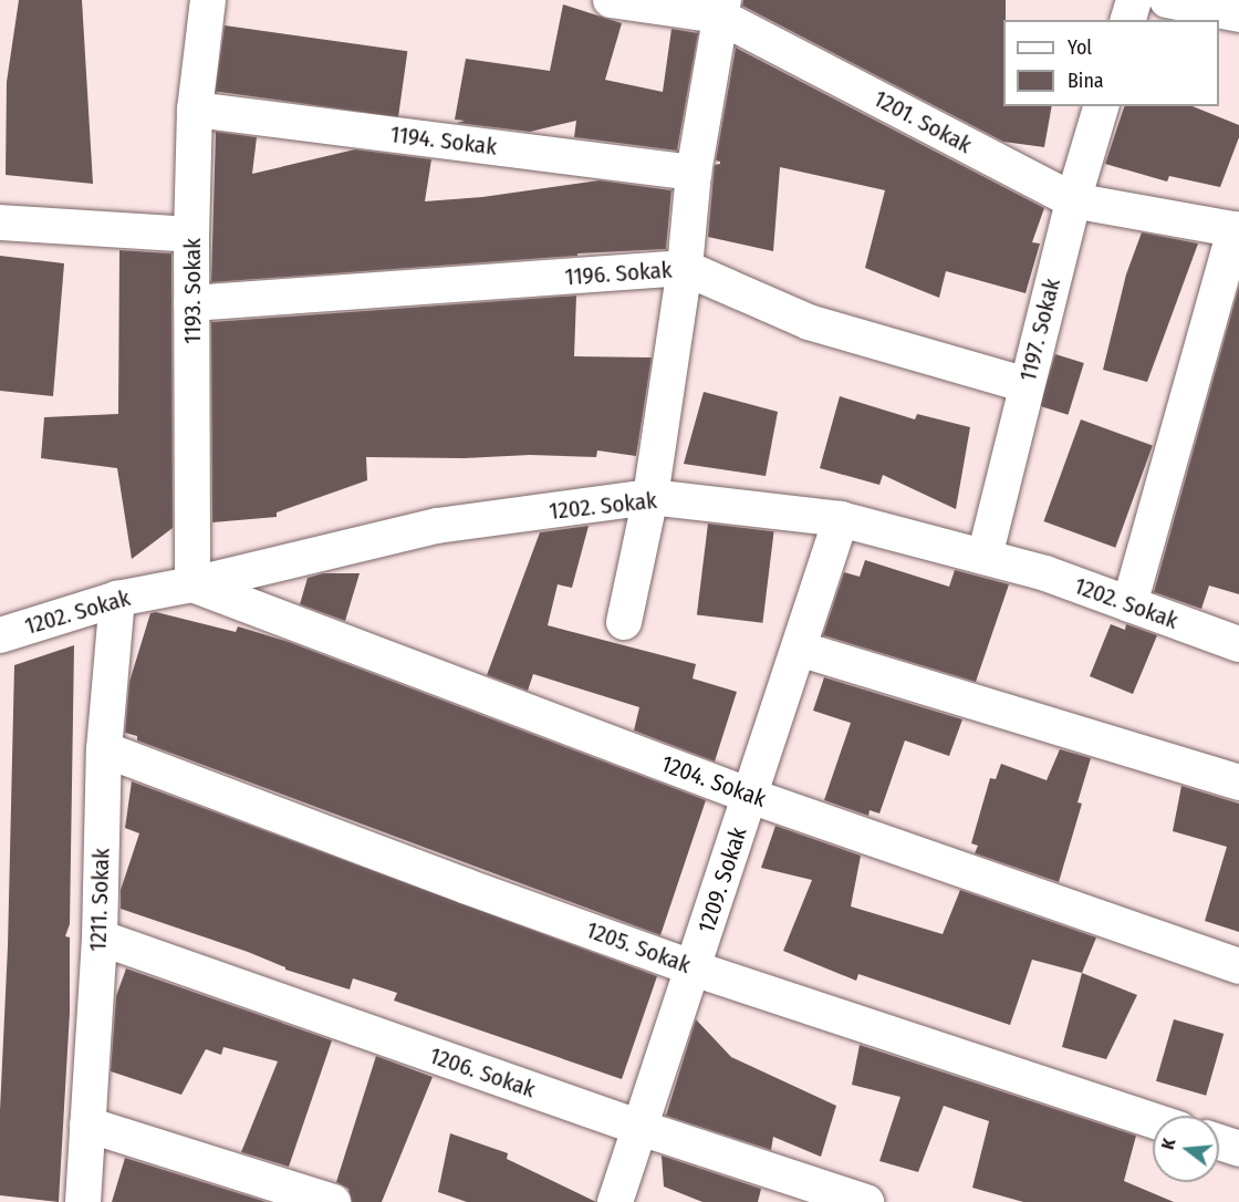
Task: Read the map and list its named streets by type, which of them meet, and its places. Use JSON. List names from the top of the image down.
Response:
{
  "streets": {
    "street": [
      "1201. Sokak",
      "1194. Sokak",
      "1196. Sokak",
      "1193. Sokak",
      "1197. Sokak",
      "1202. Sokak",
      "1204. Sokak",
      "1209. Sokak",
      "1211. Sokak",
      "1205. Sokak",
      "1206. Sokak"
    ]
  },
  "crossings": [
    ["1201. Sokak", "1197. Sokak"],
    ["1194. Sokak", "1193. Sokak"],
    ["1196. Sokak", "1193. Sokak"],
    ["1196. Sokak", "1197. Sokak"],
    ["1193. Sokak", "1202. Sokak"],
    ["1193. Sokak", "1204. Sokak"],
    ["1197. Sokak", "1202. Sokak"],
    ["1202. Sokak", "1204. Sokak"],
    ["1202. Sokak", "1209. Sokak"],
    ["1202. Sokak", "1211. Sokak"],
    ["1204. Sokak", "1209. Sokak"],
    ["1209. Sokak", "1205. Sokak"],
    ["1209. Sokak", "1206. Sokak"],
    ["1211. Sokak", "1205. Sokak"],
    ["1211. Sokak", "1206. Sokak"]
  ],
  "legend": ["Yol", "Bina"],
  "north": "left"
}
